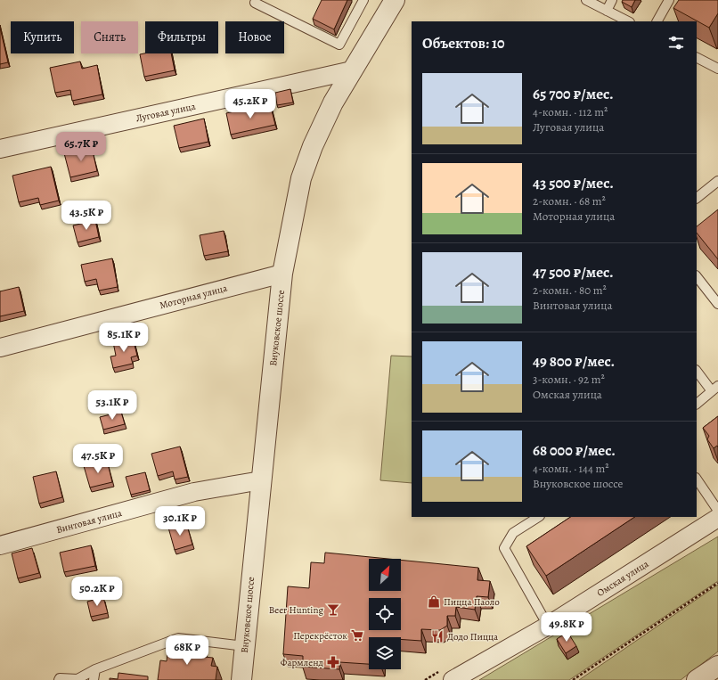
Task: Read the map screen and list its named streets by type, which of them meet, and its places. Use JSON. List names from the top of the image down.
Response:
{
  "streets": {
    "street": [
      "Луговая улица",
      "Моторная улица",
      "Внуковское шоссе",
      "Винтовая улица",
      "Омская улица"
    ]
  },
  "crossings": [
    ["Луговая улица", "Внуковское шоссе"],
    ["Моторная улица", "Внуковское шоссе"],
    ["Внуковское шоссе", "Винтовая улица"]
  ],
  "places": {
    "shop": ["Пицца Паоло"],
    "bar": ["Beer Hunting"],
    "supermarket": ["Перекрёсток"],
    "restaurant": ["Додо Пицца"],
    "pharmacy": ["Фармленд"]
  },
  "north": "top right",
  "page": {
    "chip": [
      "Купить",
      "Снять",
      "Фильтры",
      "Новое"
    ],
    "heading": "Объектов: 10",
    "list": [
      {
        "name": "65 700 ₽/мес.",
        "note": "4-комн. · 112 m² · Луговая улица"
      },
      {
        "name": "43 500 ₽/мес.",
        "note": "2-комн. · 68 m² · Моторная улица"
      },
      {
        "name": "47 500 ₽/мес.",
        "note": "2-комн. · 80 m² · Винтовая улица"
      },
      {
        "name": "49 800 ₽/мес.",
        "note": "3-комн. · 92 m² · Омская улица"
      },
      {
        "name": "68 000 ₽/мес.",
        "note": "4-комн. · 144 m² · Внуковское шоссе"
      }
    ],
    "price": [
      "45.2K ₽",
      "65.7K ₽",
      "43.5K ₽",
      "85.1K ₽",
      "53.1K ₽",
      "47.5K ₽",
      "30.1K ₽",
      "50.2K ₽",
      "49.8K ₽",
      "68K ₽"
    ]
  }
}
